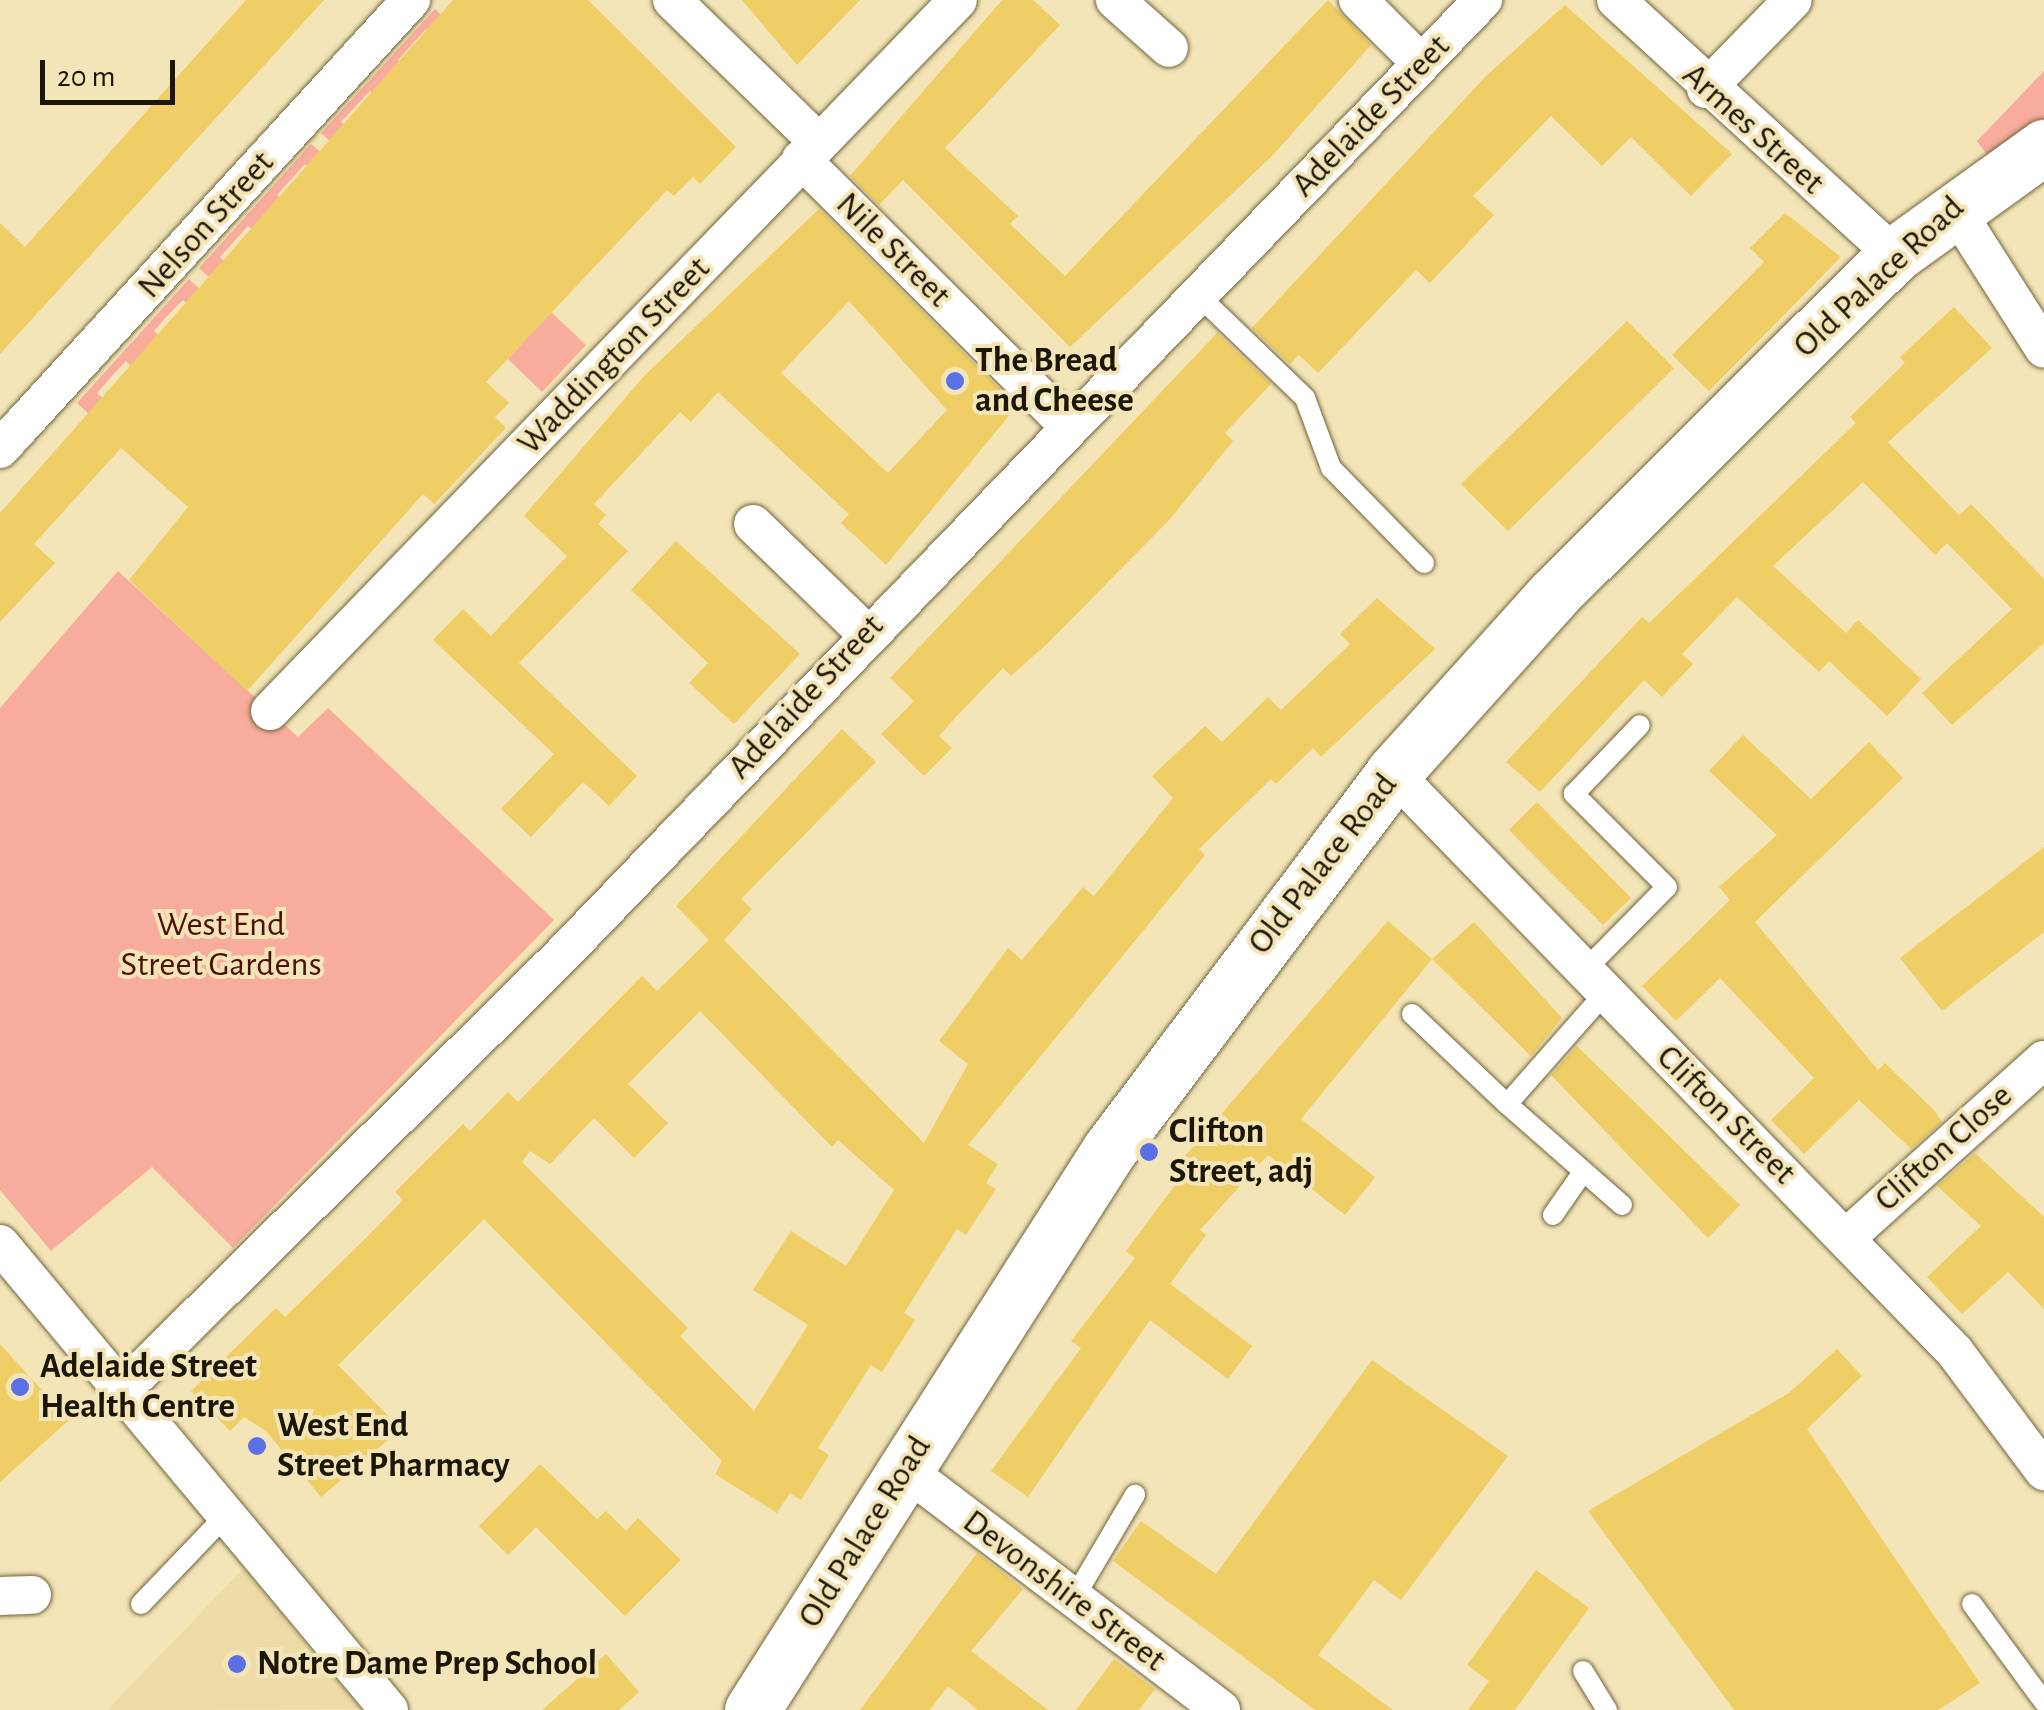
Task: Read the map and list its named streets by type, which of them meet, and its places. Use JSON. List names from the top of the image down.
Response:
{
  "streets": {
    "main road": ["Old Palace Road"],
    "street": [
      "Adelaide Street",
      "Armes Street",
      "Nelson Street",
      "Nile Street",
      "Waddington Street",
      "Clifton Street",
      "Clifton Close",
      "Devonshire Street"
    ]
  },
  "crossings": [
    ["Adelaide Street", "Nile Street"],
    ["Armes Street", "Old Palace Road"],
    ["Nile Street", "Waddington Street"],
    ["Old Palace Road", "Clifton Street"],
    ["Old Palace Road", "Devonshire Street"],
    ["Clifton Street", "Clifton Close"]
  ],
  "parks": ["West End Street Gardens"],
  "places": [
    "The Bread and Cheese",
    "Clifton Street, adj",
    "Adelaide Street Health Centre",
    "West End Street Pharmacy",
    "Notre Dame Prep School"
  ],
  "scale_bar": "20 m"
}
